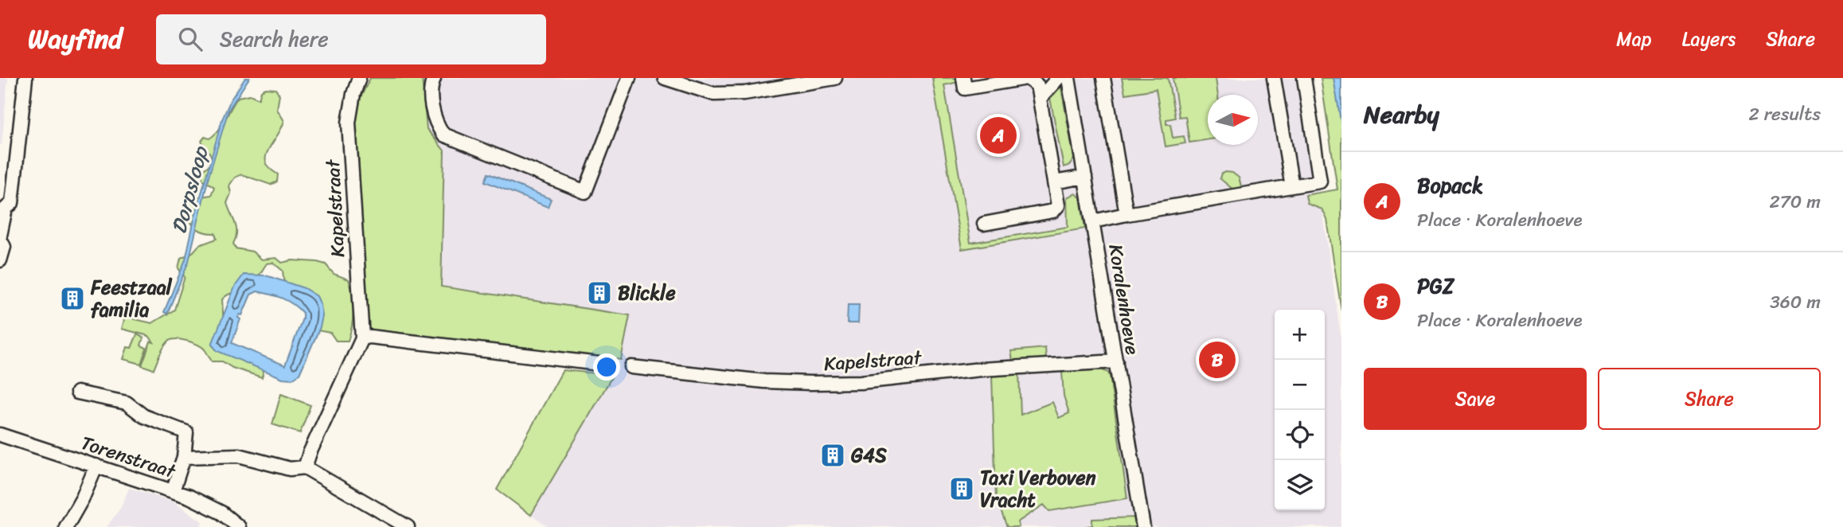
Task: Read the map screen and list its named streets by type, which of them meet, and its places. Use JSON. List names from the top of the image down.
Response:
{
  "streets": {
    "street": ["Kapelstraat", "Koralenhoeve", "Torenstraat"]
  },
  "crossings": [
    ["Kapelstraat", "Koralenhoeve"]
  ],
  "water": ["Dorpsloop"],
  "places": {
    "building": [
      "Blickle",
      "Feestzaal familia",
      "G4S",
      "Taxi Verboven Vracht"
    ]
  },
  "north": "right",
  "page": {
    "header": "Wayfind",
    "search": "Search here",
    "nav": ["Map", "Layers", "Share"],
    "heading": ["Nearby", "2 results"],
    "pins": ["A", "B"],
    "list": [
      {
        "mark": "A",
        "name": "Bopack",
        "note": "Place · Koralenhoeve",
        "value": "270 m"
      },
      {
        "mark": "B",
        "name": "PGZ",
        "note": "Place · Koralenhoeve",
        "value": "360 m"
      }
    ],
    "map_buttons": ["+", "−"],
    "buttons": ["Save", "Share"]
  }
}
